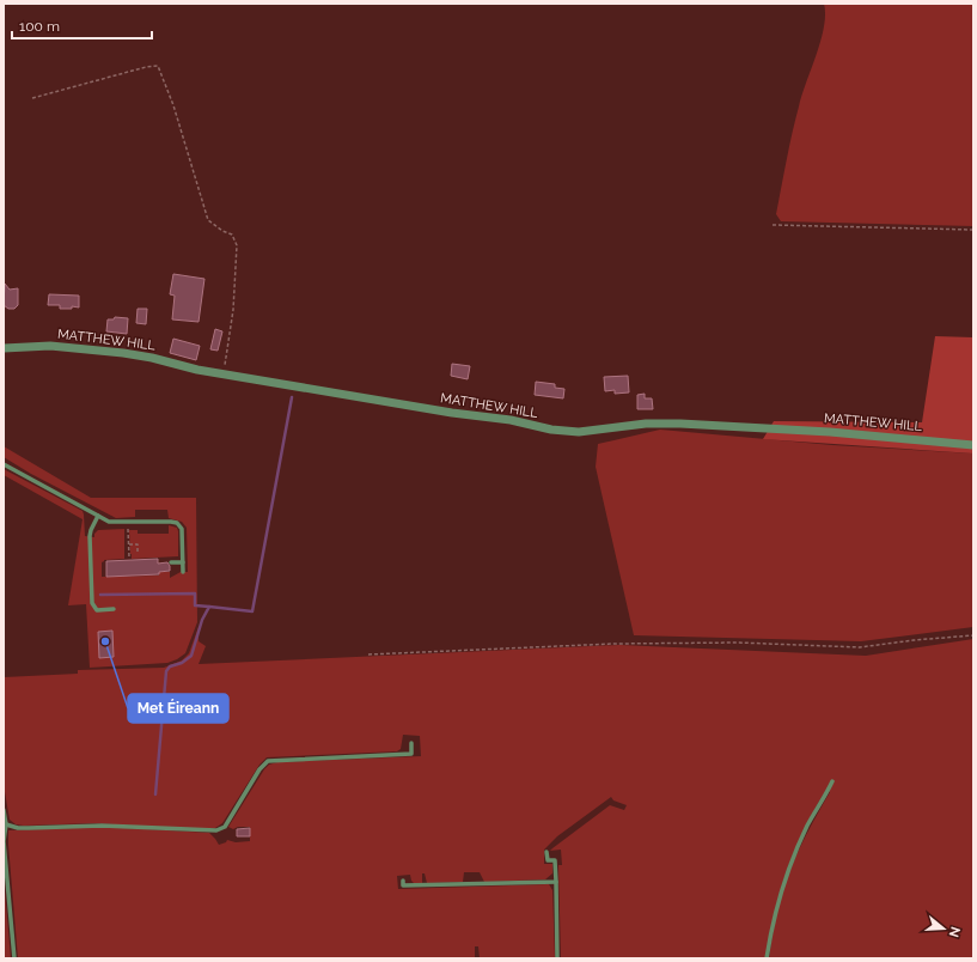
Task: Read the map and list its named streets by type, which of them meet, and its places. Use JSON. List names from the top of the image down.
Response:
{
  "streets": {
    "street": ["MATTHEW HILL"]
  },
  "places": ["Met Éireann"],
  "scale_bar": "100 m",
  "north": "right"
}
